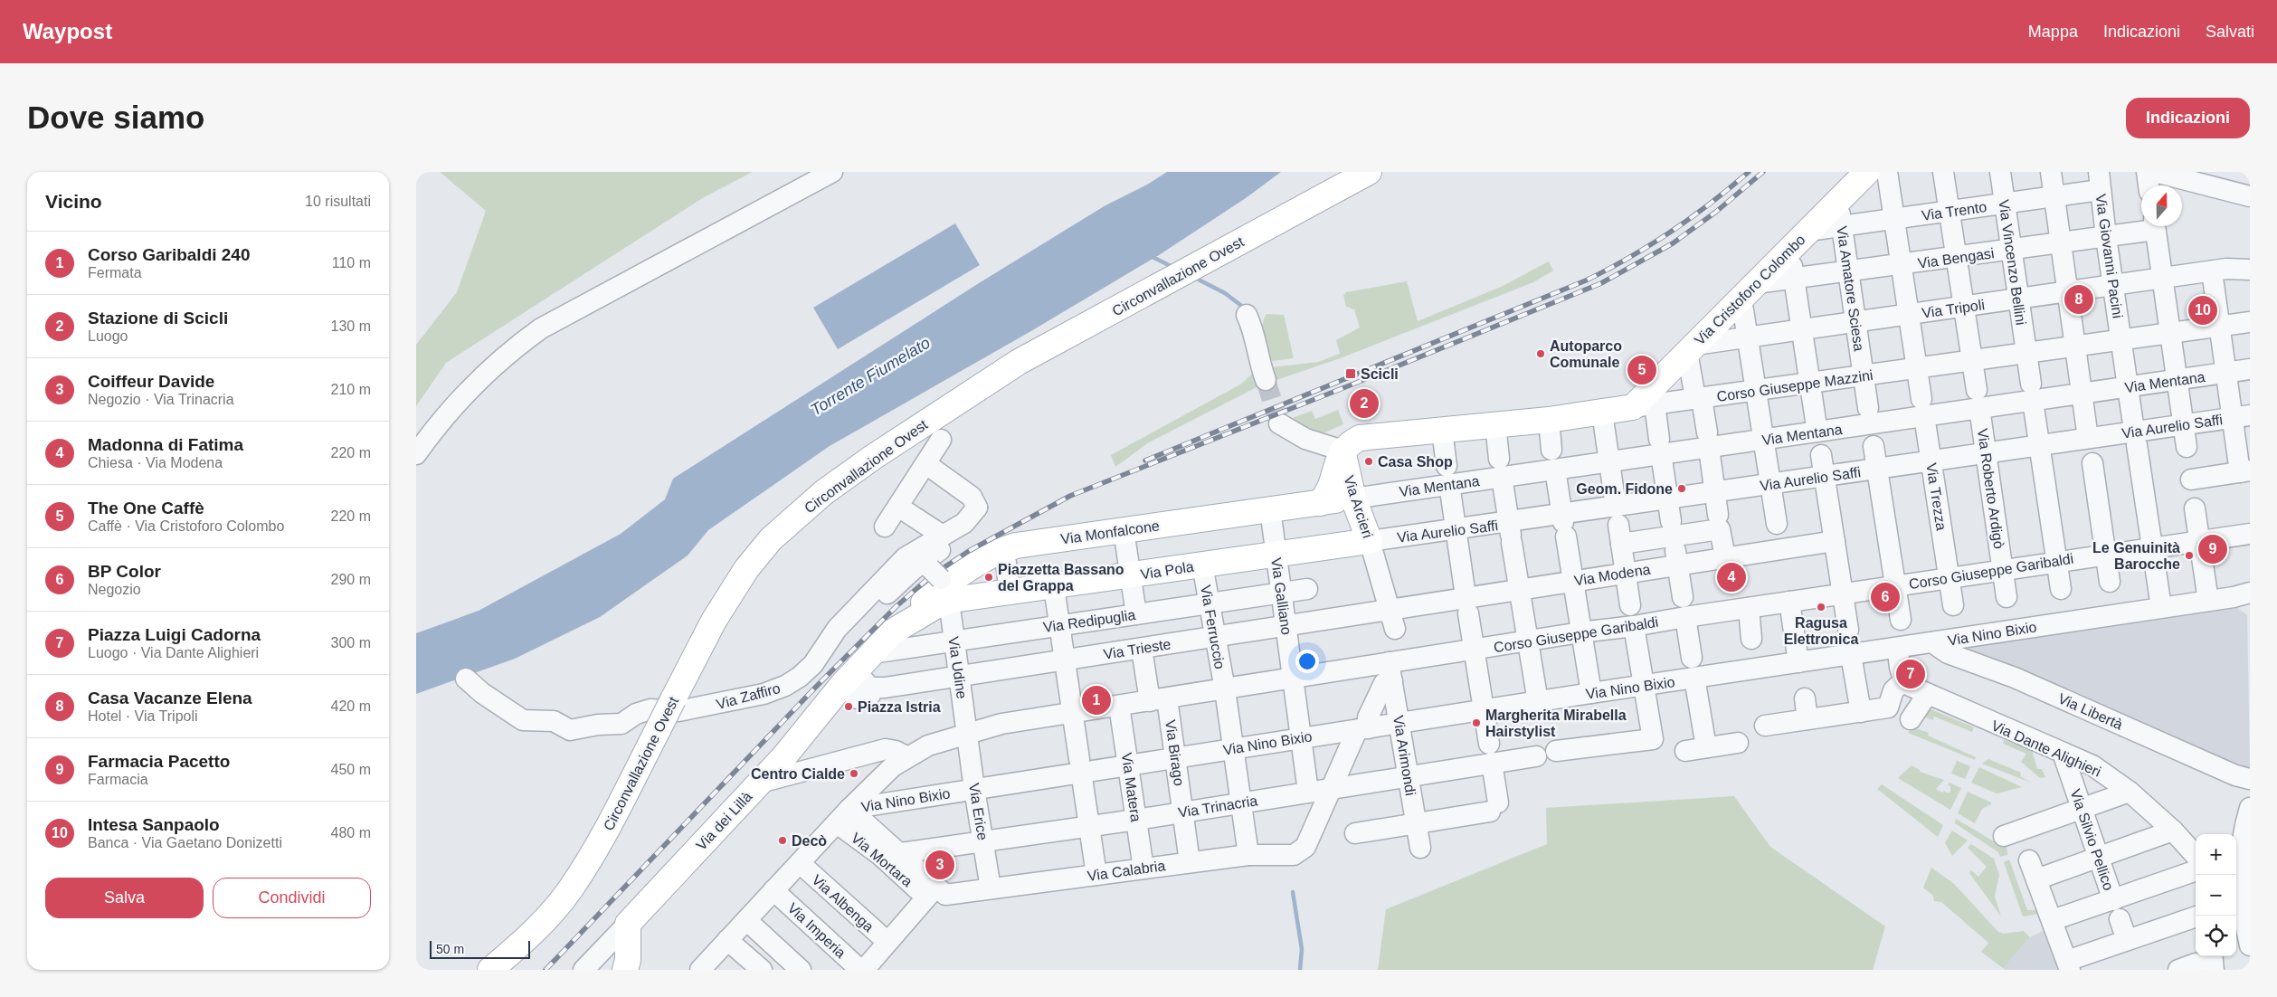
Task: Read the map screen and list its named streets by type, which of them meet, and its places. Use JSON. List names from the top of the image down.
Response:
{
  "streets": {
    "main road": [
      "Circonvallazione Ovest",
      "Via Cristoforo Colombo",
      "Corso Giuseppe Mazzini",
      "Via Arcieri",
      "Via Monfalcone",
      "Via Pola",
      "Via dei Lillà"
    ],
    "street": [
      "Via Trento",
      "Via Giovanni Pacini",
      "Via Bengasi",
      "Via Vincenzo Bellini",
      "Via Amatore Sciesa",
      "Via Tripoli",
      "Via Mentana",
      "Via Aurelio Saffi",
      "Via Roberto Ardigò",
      "Via Trezza",
      "Corso Giuseppe Garibaldi",
      "Via Modena",
      "Via Galliano",
      "Via Redipuglia",
      "Via Ferruccio",
      "Via Nino Bixio",
      "Via Trieste",
      "Via Udine",
      "Via Zaffiro",
      "Via Libertà",
      "Via Dante Alighieri",
      "Via Birago",
      "Via Arimondi",
      "Via Matera",
      "Via Trinacria",
      "Via Erice",
      "Via Silvio Pellico",
      "Via Mortara",
      "Via Calabria",
      "Via Albenga",
      "Via Imperia"
    ]
  },
  "crossings": [
    ["Via Trento", "Via Giovanni Pacini"],
    ["Via Trento", "Via Vincenzo Bellini"],
    ["Via Trento", "Via Amatore Sciesa"],
    ["Via Trento", "Via Cristoforo Colombo"],
    ["Via Trento", "Via Roberto Ardigò"],
    ["Via Trento", "Via Trezza"],
    ["Via Giovanni Pacini", "Via Bengasi"],
    ["Via Giovanni Pacini", "Via Tripoli"],
    ["Via Giovanni Pacini", "Via Mentana"],
    ["Via Giovanni Pacini", "Corso Giuseppe Mazzini"],
    ["Via Giovanni Pacini", "Via Aurelio Saffi"],
    ["Via Giovanni Pacini", "Corso Giuseppe Garibaldi"],
    ["Via Giovanni Pacini", "Via Nino Bixio"],
    ["Via Bengasi", "Via Vincenzo Bellini"],
    ["Via Bengasi", "Via Amatore Sciesa"],
    ["Via Bengasi", "Via Cristoforo Colombo"],
    ["Via Bengasi", "Via Roberto Ardigò"],
    ["Via Bengasi", "Via Trezza"],
    ["Via Vincenzo Bellini", "Via Tripoli"],
    ["Via Vincenzo Bellini", "Via Mentana"],
    ["Via Vincenzo Bellini", "Corso Giuseppe Mazzini"],
    ["Via Vincenzo Bellini", "Via Aurelio Saffi"],
    ["Via Vincenzo Bellini", "Corso Giuseppe Garibaldi"],
    ["Via Vincenzo Bellini", "Via Nino Bixio"],
    ["Via Amatore Sciesa", "Via Cristoforo Colombo"],
    ["Via Amatore Sciesa", "Via Tripoli"],
    ["Via Amatore Sciesa", "Via Mentana"],
    ["Via Amatore Sciesa", "Corso Giuseppe Mazzini"],
    ["Via Amatore Sciesa", "Via Aurelio Saffi"],
    ["Via Amatore Sciesa", "Corso Giuseppe Garibaldi"],
    ["Via Cristoforo Colombo", "Via Tripoli"],
    ["Via Cristoforo Colombo", "Corso Giuseppe Mazzini"],
    ["Via Tripoli", "Via Roberto Ardigò"],
    ["Via Tripoli", "Via Trezza"],
    ["Via Mentana", "Via Roberto Ardigò"],
    ["Via Mentana", "Via Trezza"],
    ["Via Mentana", "Via Arcieri"],
    ["Via Mentana", "Via Monfalcone"],
    ["Corso Giuseppe Mazzini", "Via Roberto Ardigò"],
    ["Corso Giuseppe Mazzini", "Via Trezza"],
    ["Corso Giuseppe Mazzini", "Via Arcieri"],
    ["Via Aurelio Saffi", "Via Roberto Ardigò"],
    ["Via Aurelio Saffi", "Via Trezza"],
    ["Via Aurelio Saffi", "Via Arcieri"],
    ["Via Aurelio Saffi", "Via Pola"],
    ["Via Roberto Ardigò", "Corso Giuseppe Garibaldi"],
    ["Via Roberto Ardigò", "Via Nino Bixio"],
    ["Via Trezza", "Corso Giuseppe Garibaldi"],
    ["Via Trezza", "Via Nino Bixio"],
    ["Via Arcieri", "Via Monfalcone"],
    ["Via Arcieri", "Via Pola"],
    ["Via Arcieri", "Via Modena"],
    ["Via Arcieri", "Via Trieste"],
    ["Via Monfalcone", "Via Pola"],
    ["Via Monfalcone", "Via Galliano"],
    ["Via Monfalcone", "Via Udine"],
    ["Via Pola", "Via Galliano"],
    ["Via Pola", "Via Redipuglia"],
    ["Via Pola", "Via Ferruccio"],
    ["Via Pola", "Via Trieste"],
    ["Via Pola", "Via Udine"],
    ["Via Pola", "Via dei Lillà"],
    ["Corso Giuseppe Garibaldi", "Via Galliano"],
    ["Corso Giuseppe Garibaldi", "Via Ferruccio"],
    ["Corso Giuseppe Garibaldi", "Via Nino Bixio"],
    ["Corso Giuseppe Garibaldi", "Via Udine"],
    ["Corso Giuseppe Garibaldi", "Via Birago"],
    ["Corso Giuseppe Garibaldi", "Via Arimondi"],
    ["Corso Giuseppe Garibaldi", "Via Matera"],
    ["Corso Giuseppe Garibaldi", "Via Erice"],
    ["Corso Giuseppe Garibaldi", "Via dei Lillà"],
    ["Corso Giuseppe Garibaldi", "Via Mortara"],
    ["Corso Giuseppe Garibaldi", "Via Albenga"],
    ["Corso Giuseppe Garibaldi", "Via Imperia"],
    ["Via Modena", "Via Trieste"],
    ["Via Galliano", "Via Redipuglia"],
    ["Via Galliano", "Via Nino Bixio"],
    ["Via Galliano", "Via Trieste"],
    ["Via Galliano", "Via Trinacria"],
    ["Via Redipuglia", "Via Ferruccio"],
    ["Via Redipuglia", "Via Udine"],
    ["Via Ferruccio", "Via Nino Bixio"],
    ["Via Ferruccio", "Via Trieste"],
    ["Via Ferruccio", "Via Trinacria"],
    ["Via Ferruccio", "Via Calabria"],
    ["Via Nino Bixio", "Via Libertà"],
    ["Via Nino Bixio", "Via Birago"],
    ["Via Nino Bixio", "Via Arimondi"],
    ["Via Nino Bixio", "Via Matera"],
    ["Via Nino Bixio", "Via Erice"],
    ["Via Nino Bixio", "Via Mortara"],
    ["Via Trieste", "Via Udine"],
    ["Via Trieste", "Via Birago"],
    ["Via Udine", "Via Erice"],
    ["Via Dante Alighieri", "Via Silvio Pellico"],
    ["Via Birago", "Via Trinacria"],
    ["Via Birago", "Via Calabria"],
    ["Via Arimondi", "Via Trinacria"],
    ["Via Matera", "Via Trinacria"],
    ["Via Matera", "Via Calabria"],
    ["Via Trinacria", "Via Erice"],
    ["Via Trinacria", "Via Mortara"],
    ["Via Trinacria", "Via Calabria"],
    ["Via Erice", "Via Calabria"],
    ["Via Mortara", "Via Calabria"]
  ],
  "water": ["Torrente Fiumelato"],
  "places": {
    "other": [
      "Autoparco Comunale",
      "Casa Shop",
      "Geom. Fidone",
      "Le Genuinità Barocche",
      "Piazzetta Bassano del Grappa",
      "Ragusa Elettronica",
      "Piazza Istria",
      "Margherita Mirabella Hairstylist",
      "Centro Cialde",
      "Decò"
    ],
    "transit": ["Scicli"]
  },
  "scale_bar": "50 m",
  "north": "top",
  "page": {
    "header": "Waypost",
    "nav": ["Mappa", "Indicazioni", "Salvati"],
    "buttons": [
      "Indicazioni",
      ["Salva", "Condividi"]
    ],
    "title": "Dove siamo",
    "heading": ["Vicino", "10 risultati"],
    "list": [
      {
        "mark": "1",
        "name": "Corso Garibaldi 240",
        "note": "Fermata",
        "value": "110 m"
      },
      {
        "mark": "2",
        "name": "Stazione di Scicli",
        "note": "Luogo",
        "value": "130 m"
      },
      {
        "mark": "3",
        "name": "Coiffeur Davide",
        "note": "Negozio · Via Trinacria",
        "value": "210 m"
      },
      {
        "mark": "4",
        "name": "Madonna di Fatima",
        "note": "Chiesa · Via Modena",
        "value": "220 m"
      },
      {
        "mark": "5",
        "name": "The One Caffè",
        "note": "Caffè · Via Cristoforo Colombo",
        "value": "220 m"
      },
      {
        "mark": "6",
        "name": "BP Color",
        "note": "Negozio",
        "value": "290 m"
      },
      {
        "mark": "7",
        "name": "Piazza Luigi Cadorna",
        "note": "Luogo · Via Dante Alighieri",
        "value": "300 m"
      },
      {
        "mark": "8",
        "name": "Casa Vacanze Elena",
        "note": "Hotel · Via Tripoli",
        "value": "420 m"
      },
      {
        "mark": "9",
        "name": "Farmacia Pacetto",
        "note": "Farmacia",
        "value": "450 m"
      },
      {
        "mark": "10",
        "name": "Intesa Sanpaolo",
        "note": "Banca · Via Gaetano Donizetti",
        "value": "480 m"
      }
    ],
    "pins": [
      "8",
      "10",
      "5",
      "2",
      "9",
      "4",
      "6",
      "7",
      "1",
      "3"
    ],
    "map_buttons": ["+", "−"],
    "scale": "50 m"
  }
}
